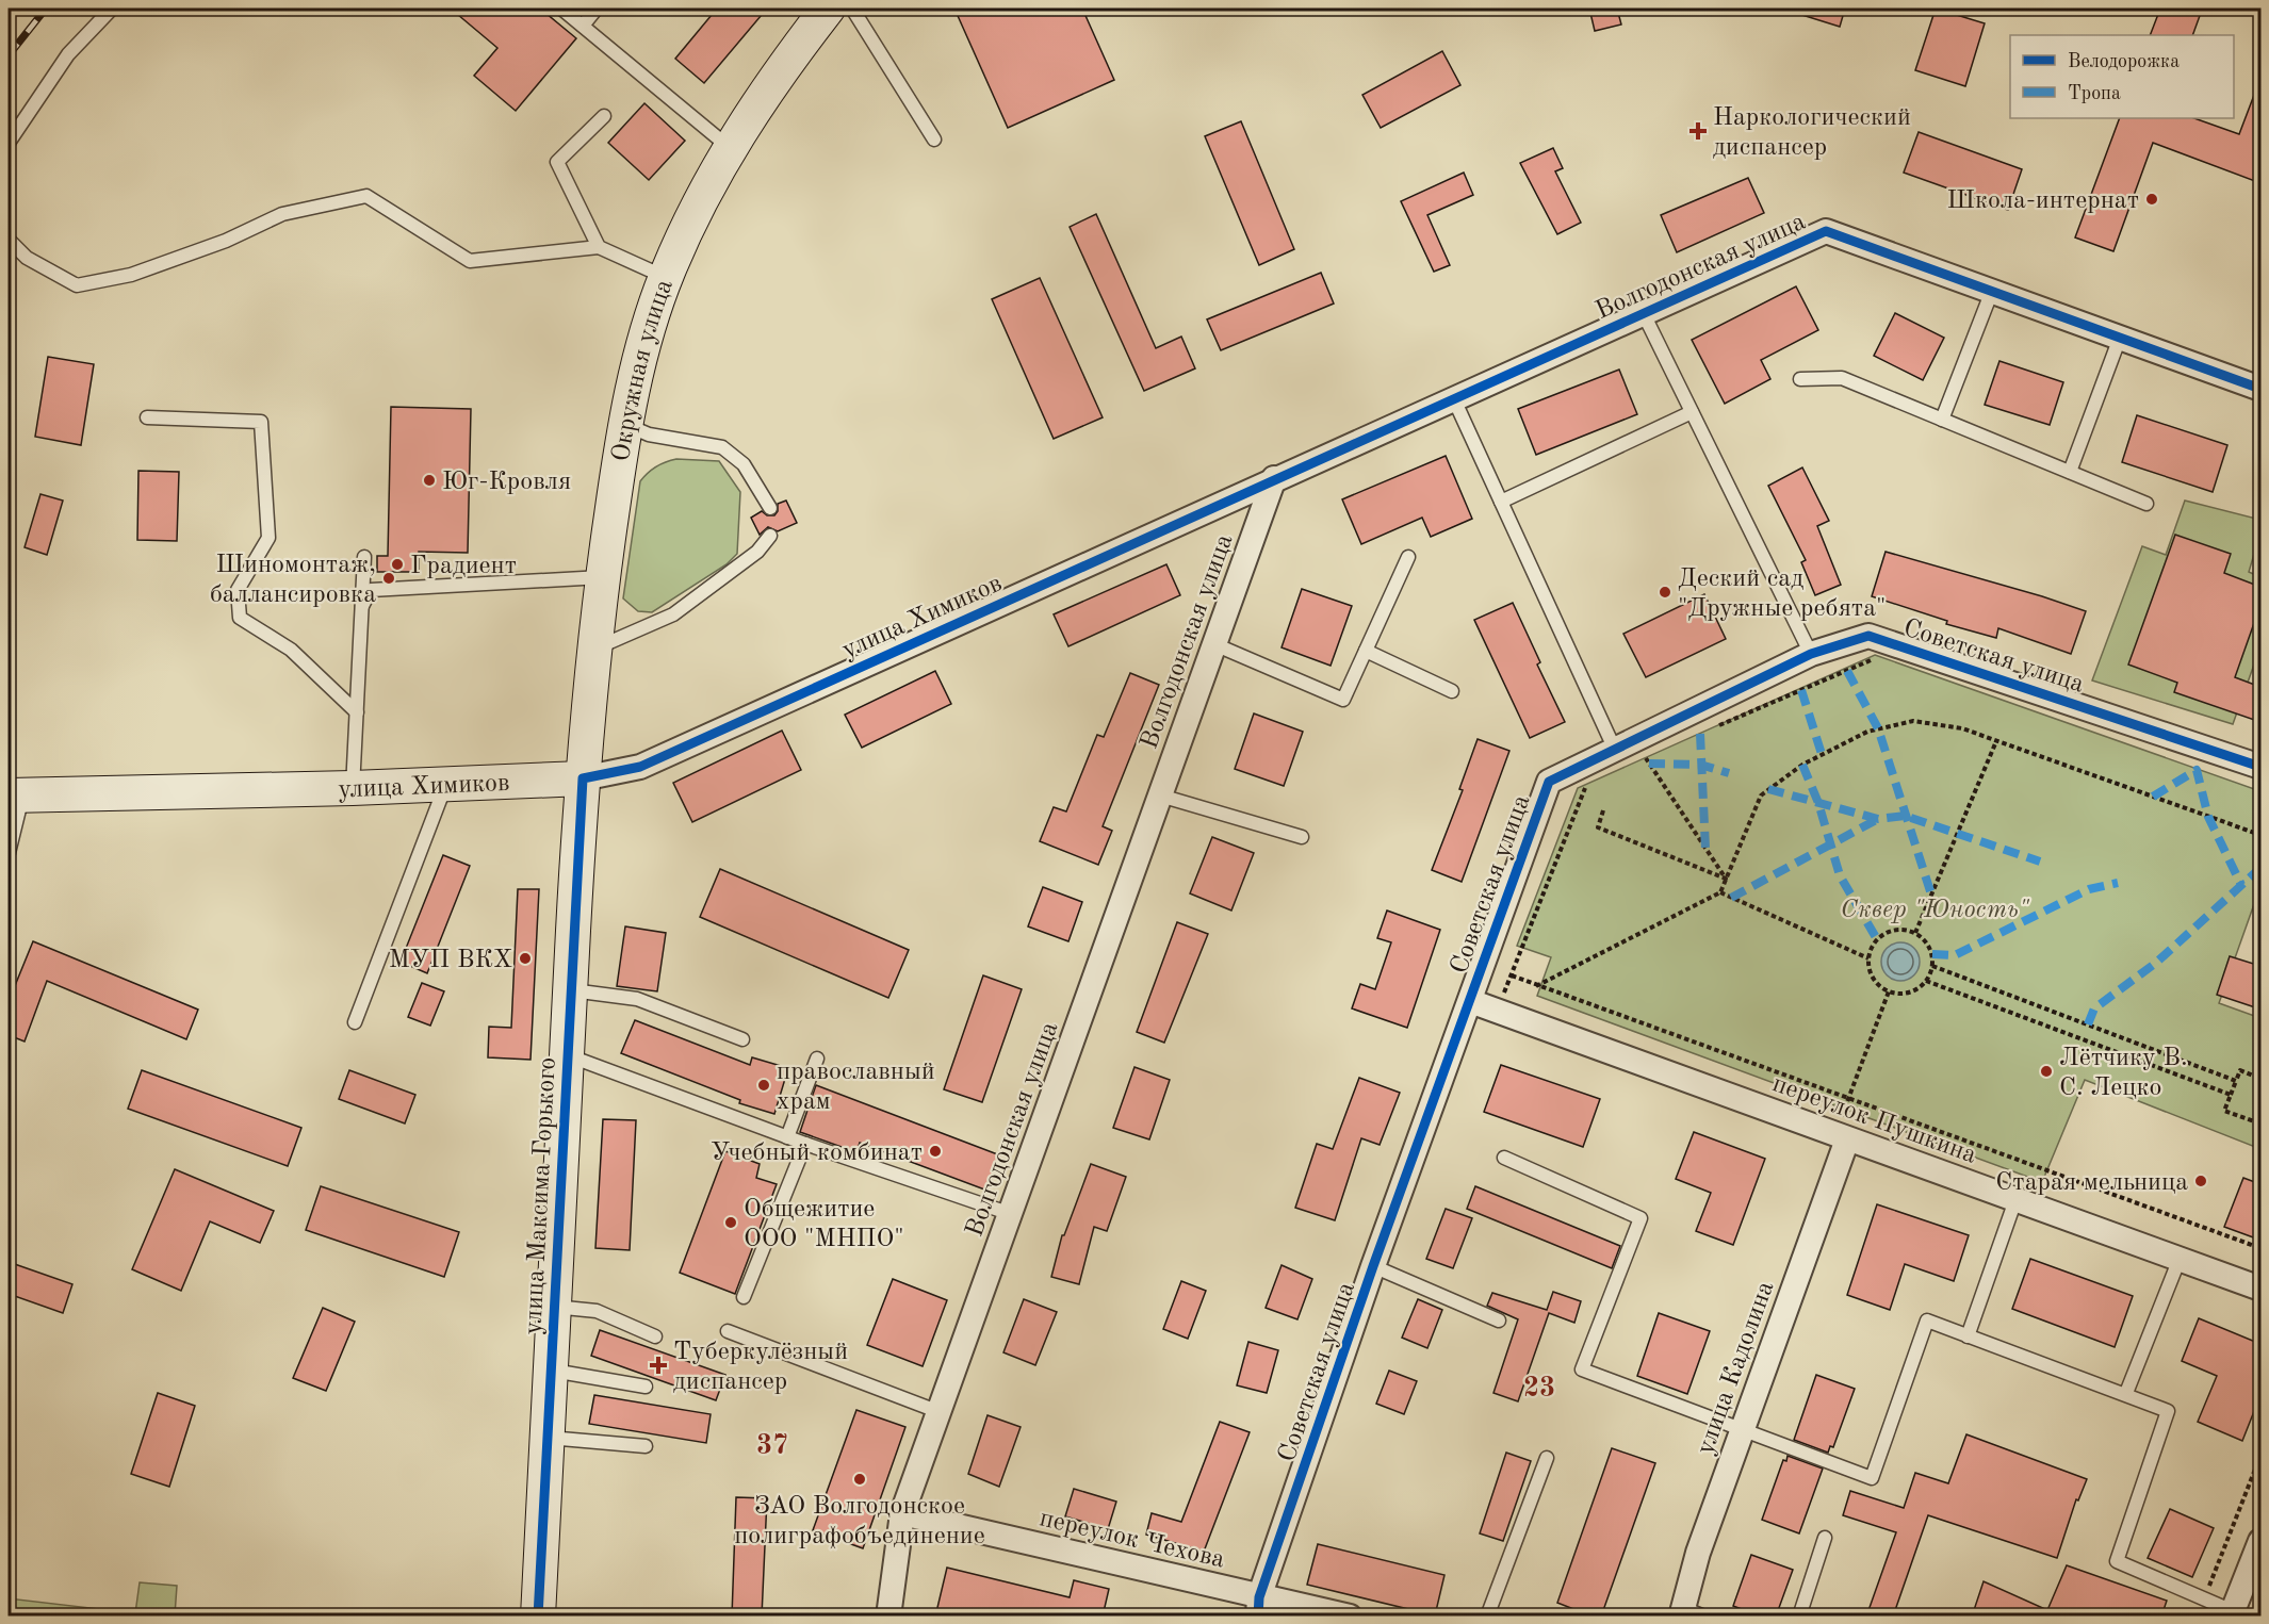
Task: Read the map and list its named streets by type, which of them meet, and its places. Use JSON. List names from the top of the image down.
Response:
{
  "streets": {
    "main road": ["Окружная улица", "улица Химиков", "улица Максима Горького"],
    "street": [
      "Волгодонская улица",
      "Советская улица",
      "переулок Пушкина",
      "улица Кадолина",
      "переулок Чехова"
    ]
  },
  "crossings": [
    ["Волгодонская улица", "улица Химиков"],
    ["Волгодонская улица", "переулок Чехова"],
    ["Окружная улица", "улица Химиков"],
    ["Окружная улица", "улица Максима Горького"],
    ["улица Химиков", "улица Максима Горького"],
    ["Советская улица", "переулок Пушкина"],
    ["Советская улица", "переулок Чехова"],
    ["переулок Пушкина", "улица Кадолина"]
  ],
  "districts": ["23", "37"],
  "parks": ["Сквер \"Юность\""],
  "places": {
    "health": ["Наркологический диспансер", "Туберкулёзный диспансер"],
    "other": [
      "Школа-интернат",
      "Юг-Кровля",
      "Градиент",
      "Шиномонтаж, баллансировка",
      "Деский сад \"Дружные ребята\"",
      "МУП ВКХ",
      "Лётчику В. С. Лецко",
      "православный храм",
      "Учебный комбинат",
      "Старая мельница",
      "Общежитие ООО \"МНПО\"",
      "ЗАО Волгодонское полиграфобъединение"
    ]
  },
  "legend": ["Велодорожка", "Тропа"]
}
